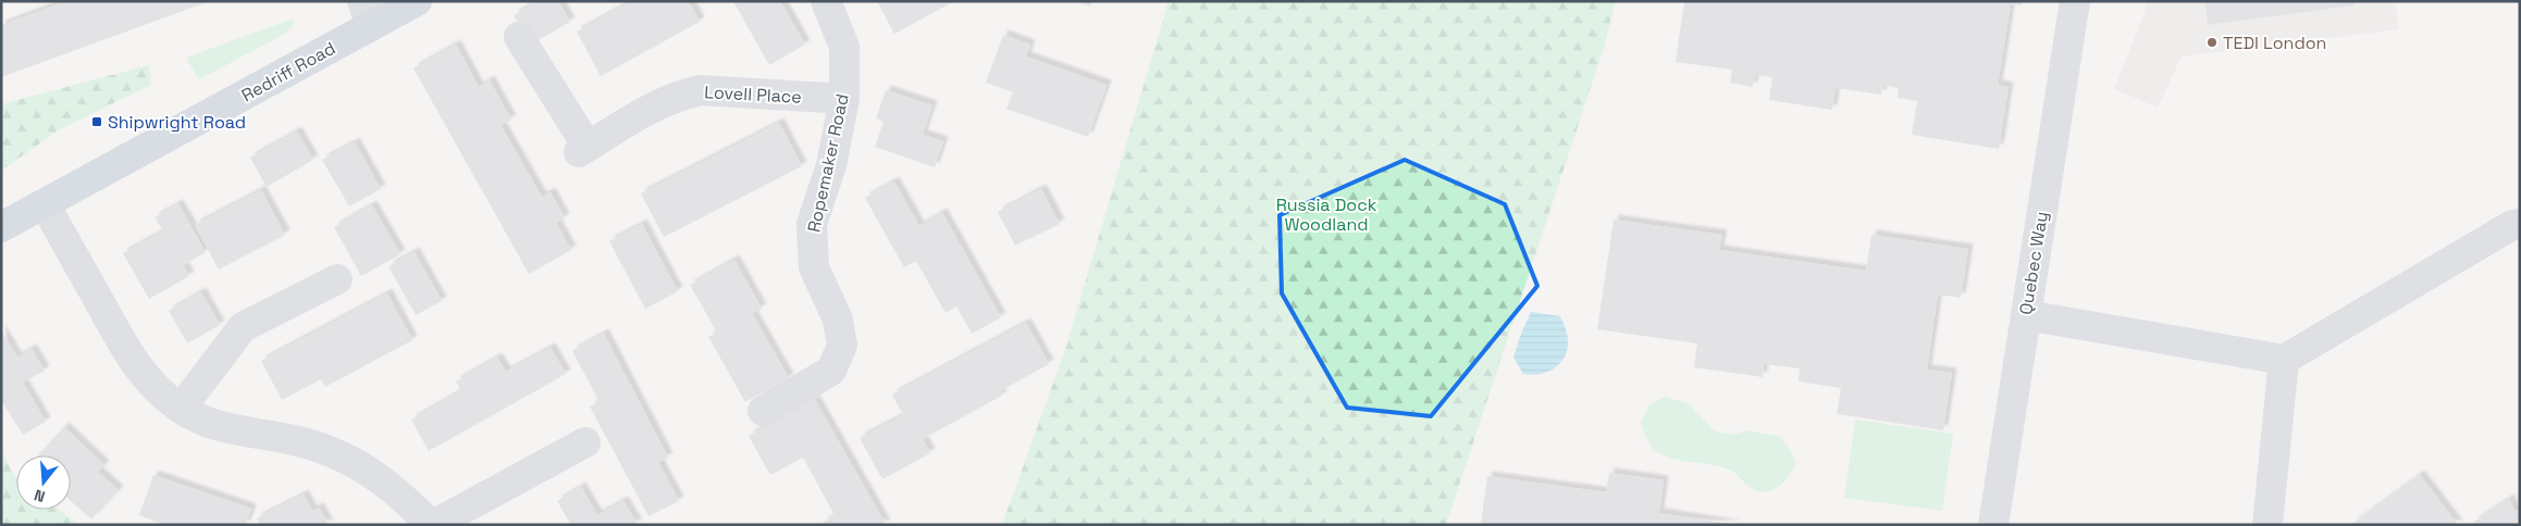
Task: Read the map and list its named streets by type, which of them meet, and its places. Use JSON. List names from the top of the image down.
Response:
{
  "streets": {
    "main road": ["Redriff Road"],
    "street": ["Lovell Place", "Ropemaker Road", "Quebec Way"]
  },
  "crossings": [
    ["Lovell Place", "Ropemaker Road"]
  ],
  "parks": ["Russia Dock Woodland"],
  "places": {
    "other": ["TEDI London"],
    "transit": ["Shipwright Road"]
  },
  "north": "bottom"
}
